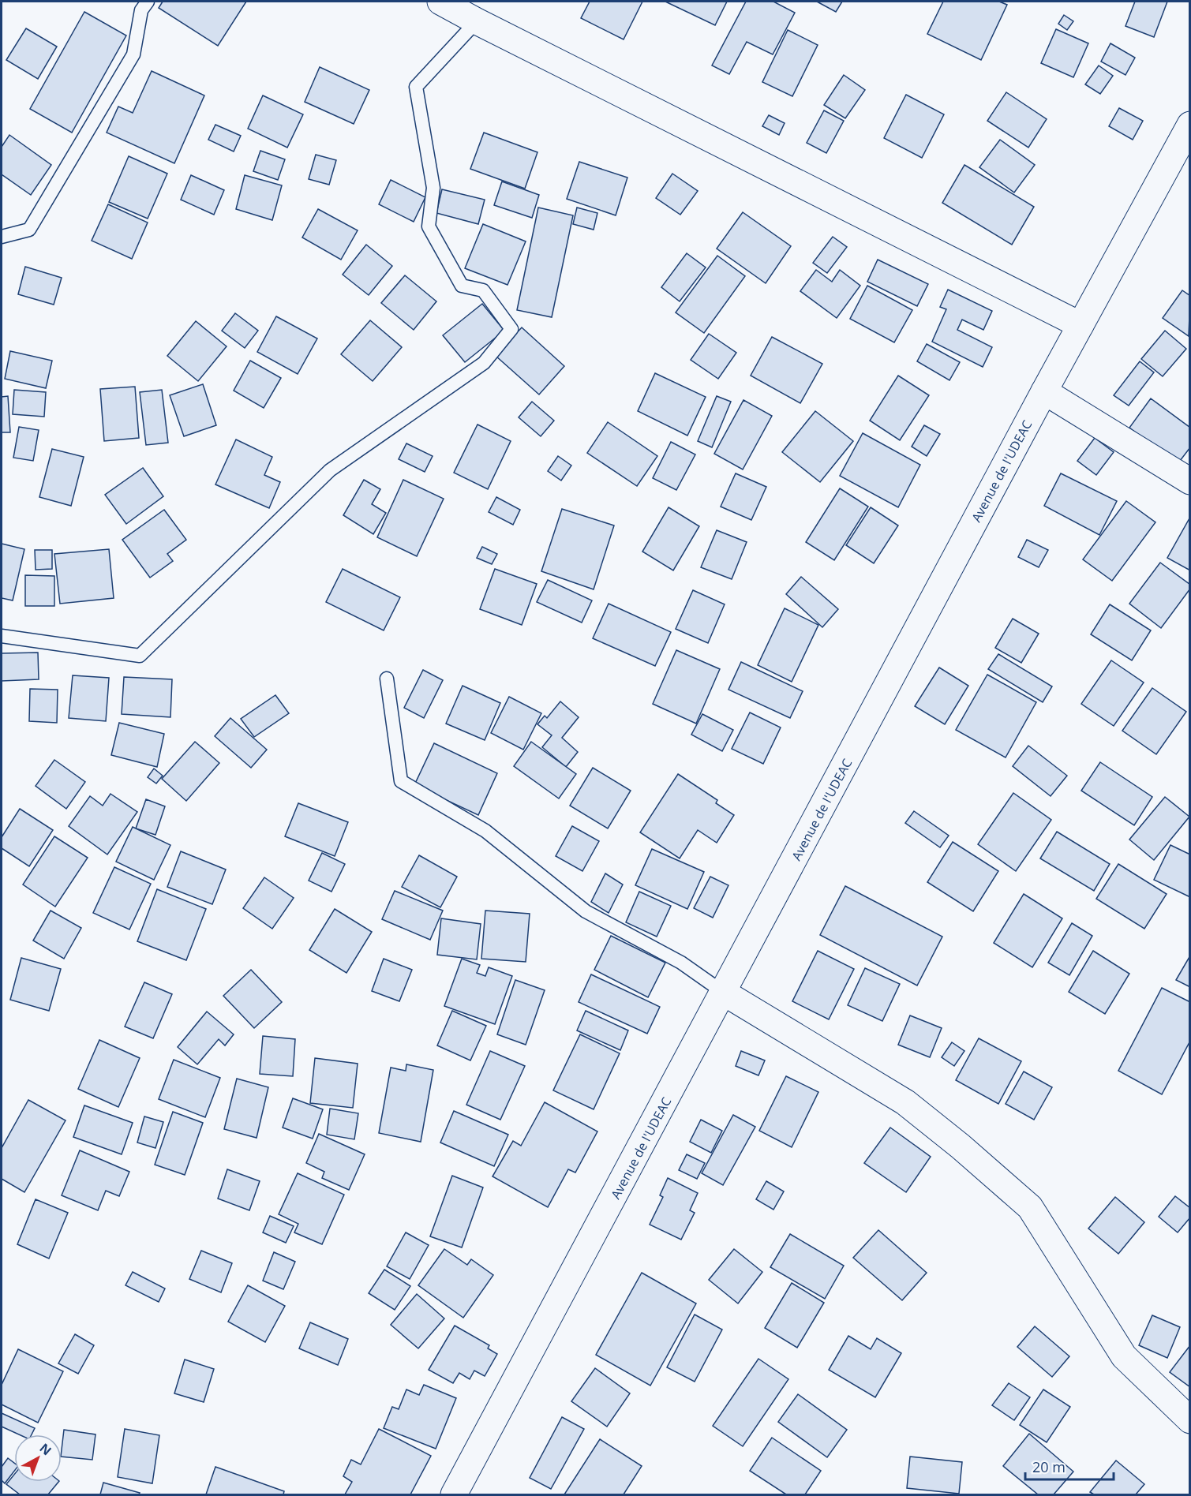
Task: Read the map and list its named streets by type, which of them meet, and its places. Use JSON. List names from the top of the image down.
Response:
{
  "streets": {
    "main road": ["Avenue de I'UDEAC"]
  },
  "scale_bar": "20 m",
  "north": "top right"
}
